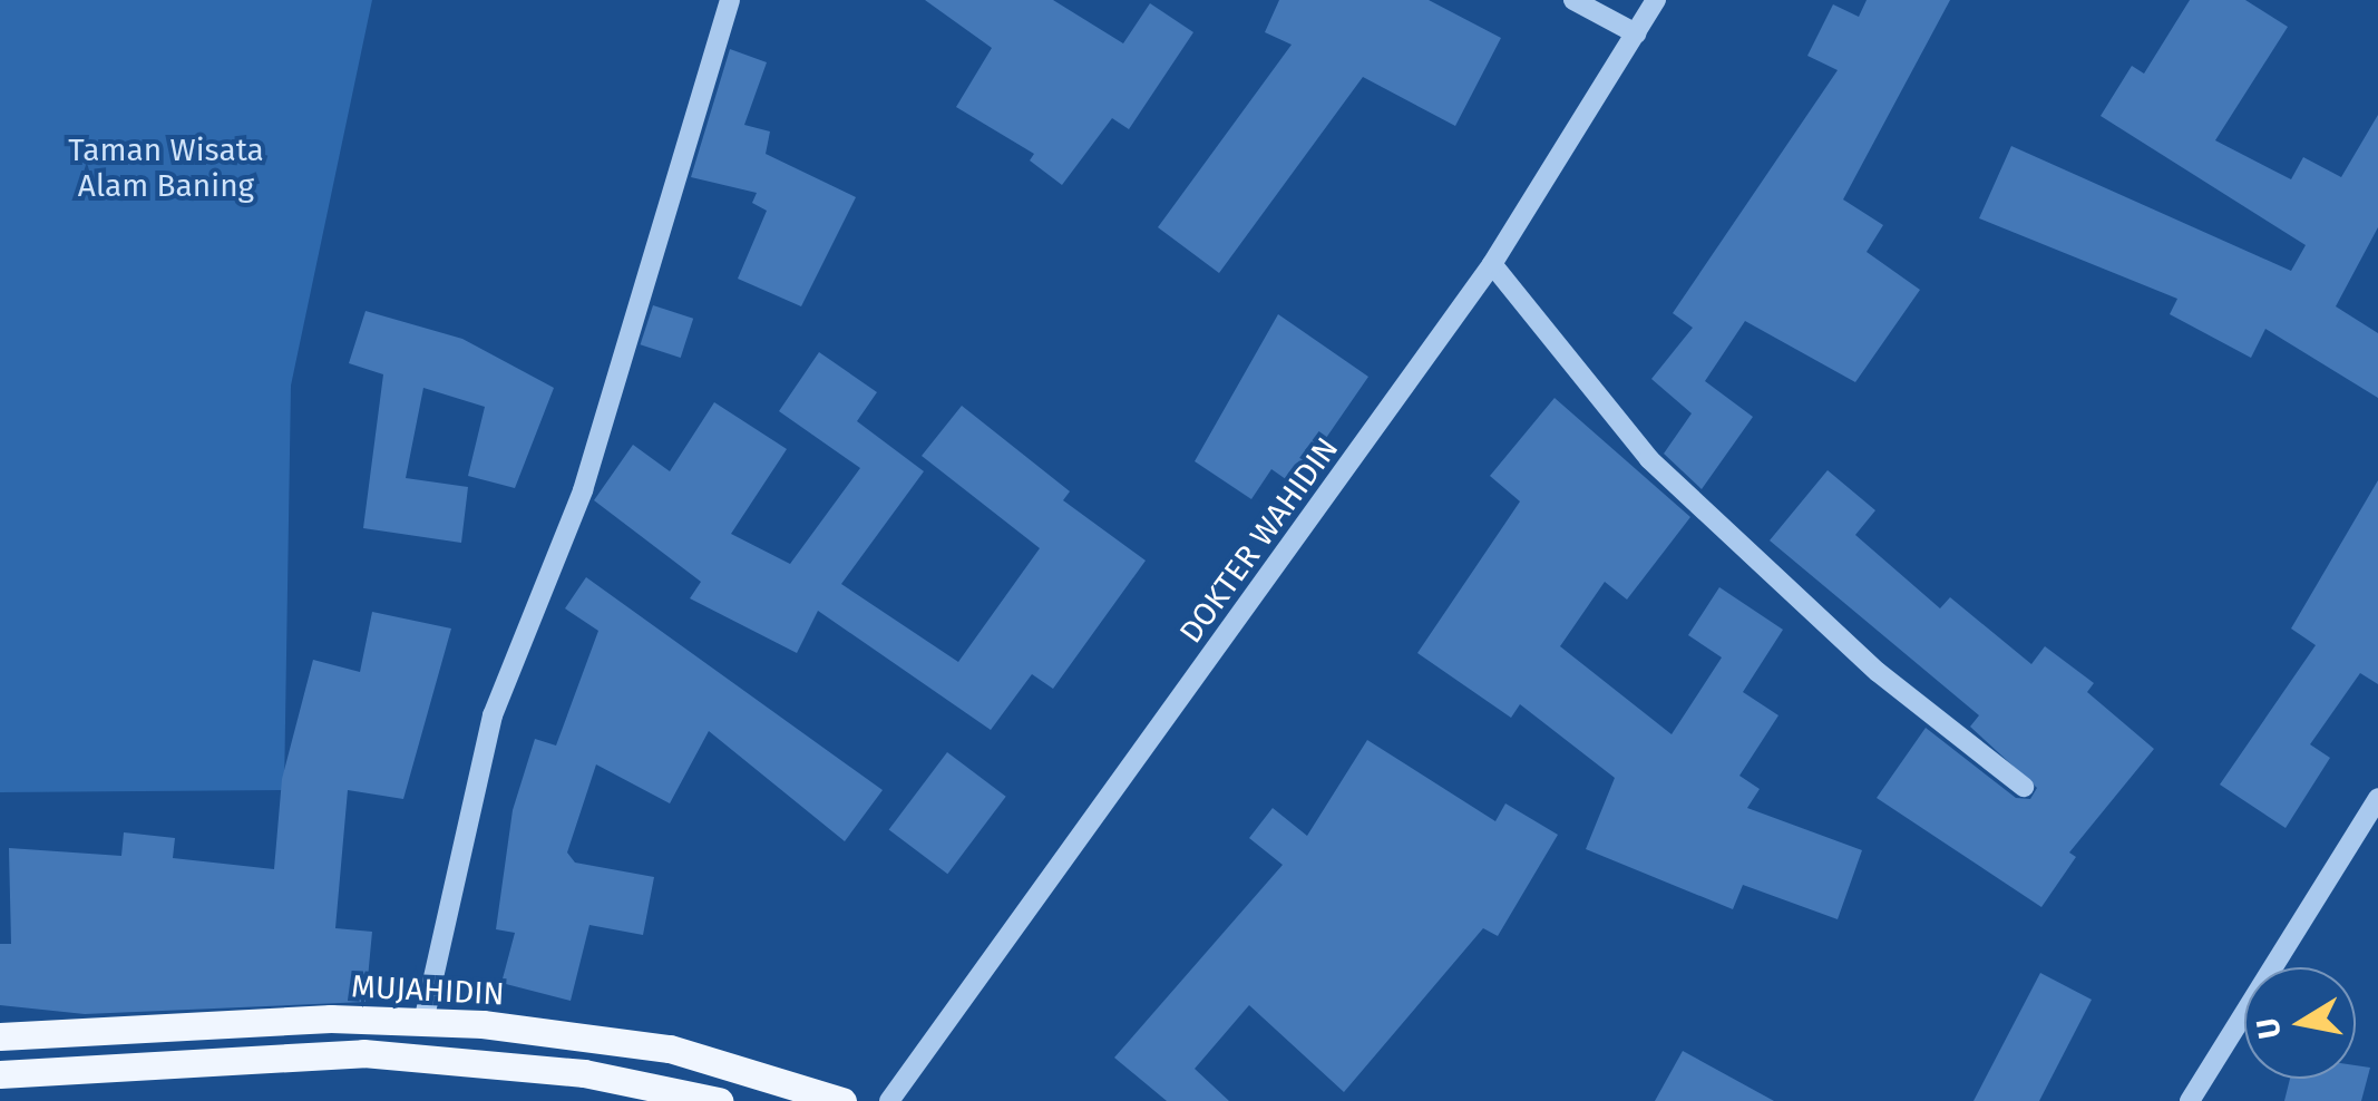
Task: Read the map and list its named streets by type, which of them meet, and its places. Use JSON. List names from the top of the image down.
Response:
{
  "streets": {
    "main road": ["MUJAHIDIN"],
    "street": ["DOKTER WAHIDIN"]
  },
  "parks": ["Taman Wisata Alam Baning"],
  "north": "left"
}
